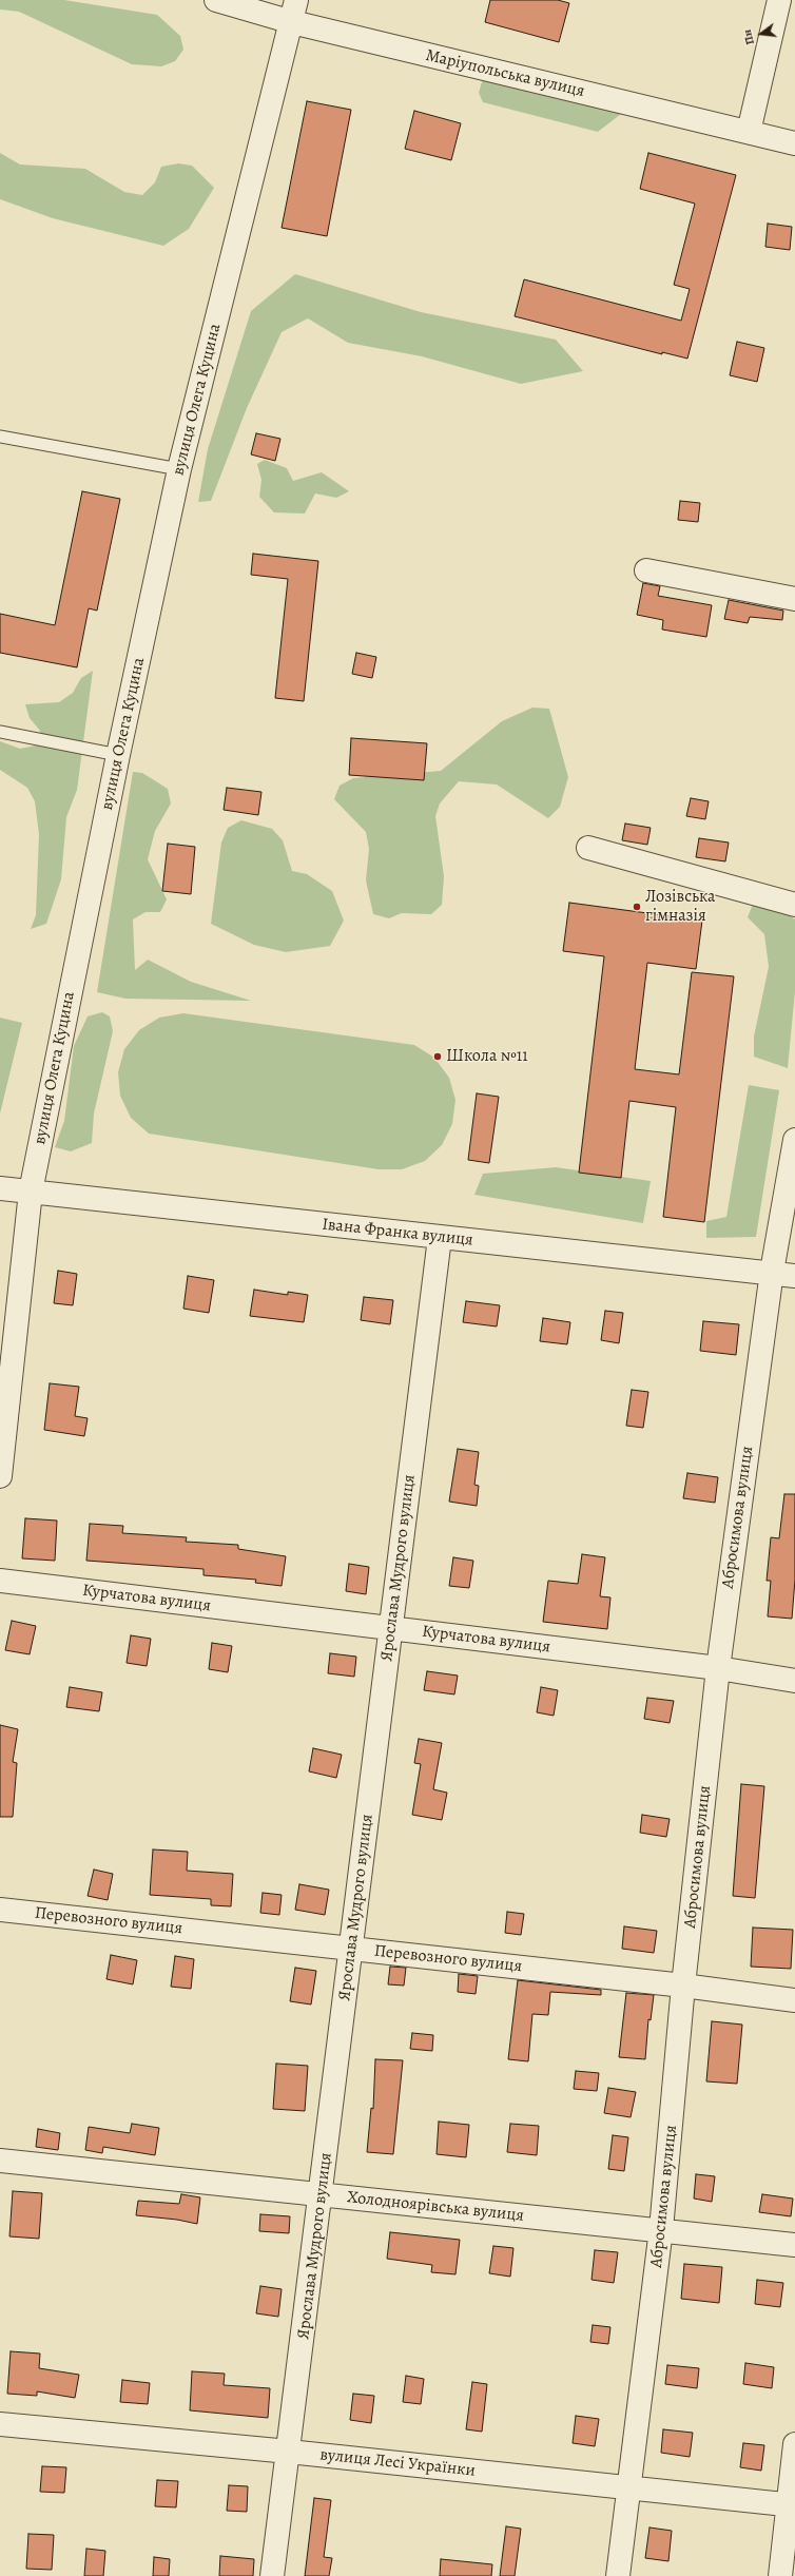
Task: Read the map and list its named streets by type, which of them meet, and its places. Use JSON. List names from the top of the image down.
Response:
{
  "streets": {
    "street": [
      "Маріупольська вулиця",
      "вулиця Олега Куцина",
      "Івана Франка вулиця",
      "Абросимова вулиця",
      "Ярослава Мудрого вулиця",
      "Курчатова вулиця",
      "Перевозного вулиця",
      "Холодноярівська вулиця",
      "вулиця Лесі Українки"
    ]
  },
  "crossings": [
    ["Маріупольська вулиця", "вулиця Олега Куцина"],
    ["вулиця Олега Куцина", "Івана Франка вулиця"],
    ["Івана Франка вулиця", "Абросимова вулиця"],
    ["Івана Франка вулиця", "Ярослава Мудрого вулиця"],
    ["Абросимова вулиця", "Курчатова вулиця"],
    ["Абросимова вулиця", "Перевозного вулиця"],
    ["Абросимова вулиця", "Холодноярівська вулиця"],
    ["Абросимова вулиця", "вулиця Лесі Українки"],
    ["Ярослава Мудрого вулиця", "Курчатова вулиця"],
    ["Ярослава Мудрого вулиця", "Перевозного вулиця"],
    ["Ярослава Мудрого вулиця", "Холодноярівська вулиця"],
    ["Ярослава Мудрого вулиця", "вулиця Лесі Українки"]
  ],
  "places": ["Лозівська гімназія", "Школа №11"],
  "north": "left"
}
